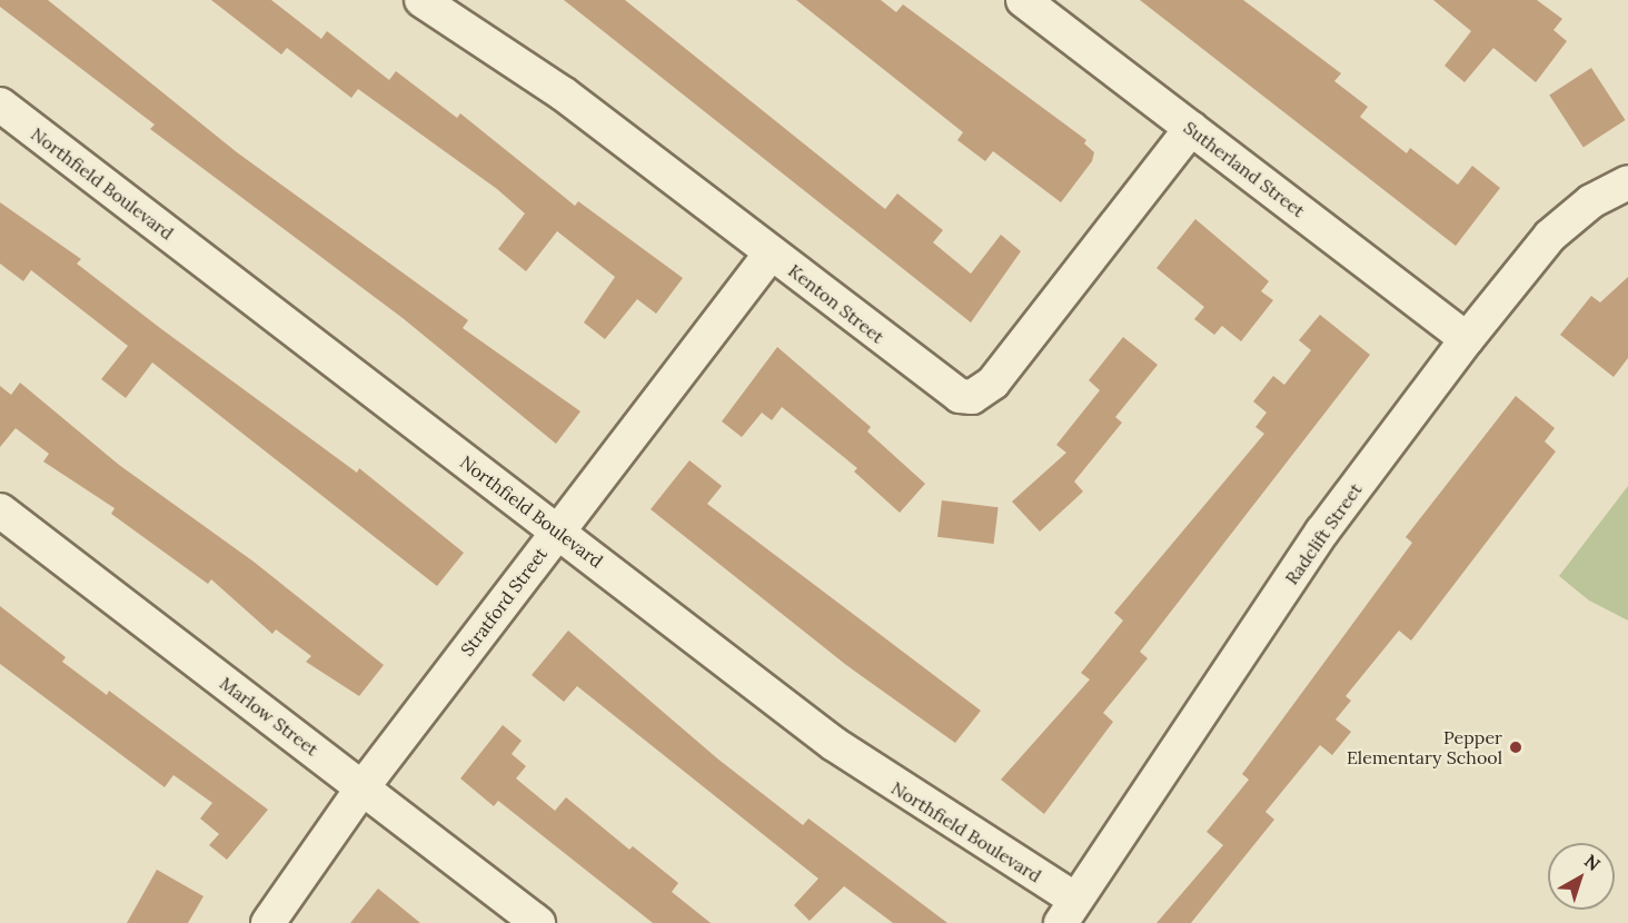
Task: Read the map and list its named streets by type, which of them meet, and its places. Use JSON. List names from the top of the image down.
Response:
{
  "streets": {
    "street": [
      "Sutherland Street",
      "Northfield Boulevard",
      "Kenton Street",
      "Radclift Street",
      "Stratford Street",
      "Marlow Street"
    ]
  },
  "crossings": [
    ["Sutherland Street", "Kenton Street"],
    ["Sutherland Street", "Radclift Street"],
    ["Northfield Boulevard", "Radclift Street"],
    ["Northfield Boulevard", "Stratford Street"],
    ["Kenton Street", "Stratford Street"],
    ["Stratford Street", "Marlow Street"]
  ],
  "places": ["Pepper Elementary School"],
  "north": "top right"
}
